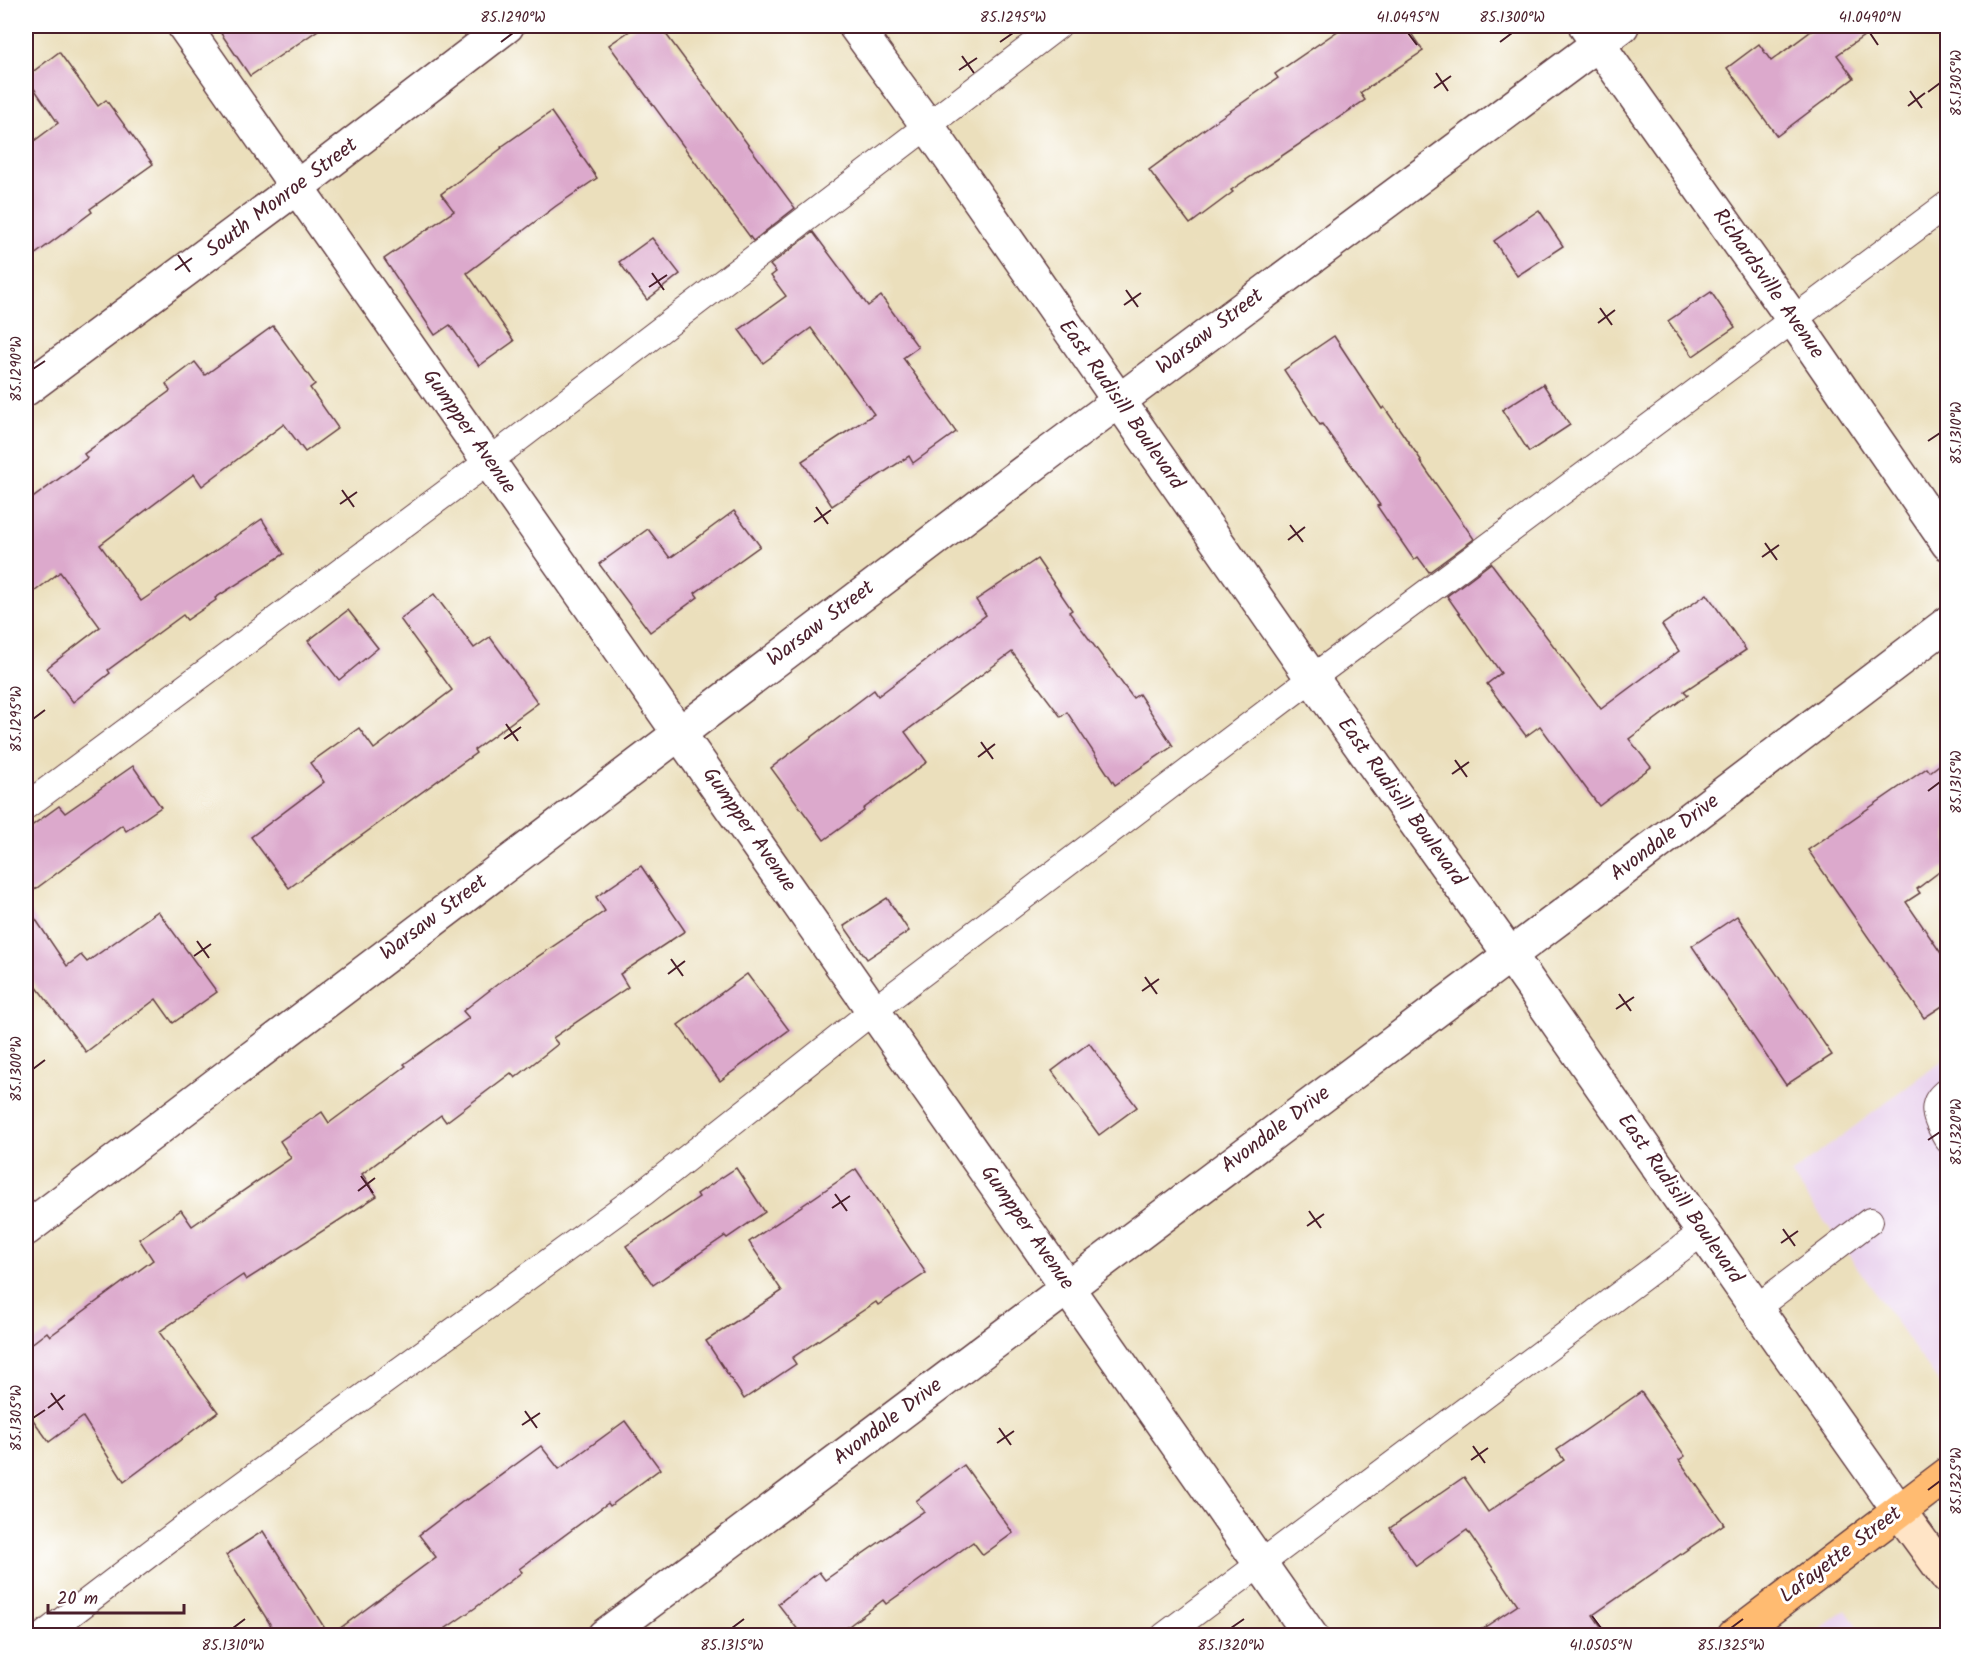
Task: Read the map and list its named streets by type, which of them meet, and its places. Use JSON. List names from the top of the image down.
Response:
{
  "streets": {
    "highway": ["Lafayette Street"],
    "street": [
      "South Monroe Street",
      "Richardsville Avenue",
      "Warsaw Street",
      "East Rudisill Boulevard",
      "Gumpper Avenue",
      "Avondale Drive"
    ]
  },
  "crossings": [
    ["South Monroe Street", "Gumpper Avenue"],
    ["Richardsville Avenue", "Warsaw Street"],
    ["Warsaw Street", "East Rudisill Boulevard"],
    ["Warsaw Street", "Gumpper Avenue"],
    ["East Rudisill Boulevard", "Avondale Drive"],
    ["East Rudisill Boulevard", "Lafayette Street"],
    ["Gumpper Avenue", "Avondale Drive"]
  ],
  "scale_bar": "20 m",
  "coordinates": [
    "85.1290°W",
    "85.1295°W",
    "41.0495°N",
    "85.1300°W",
    "41.0490°N",
    "85.1305°W",
    "85.1310°W",
    "85.1315°W",
    "85.1320°W",
    "85.1325°W",
    "41.0505°N"
  ]
}
